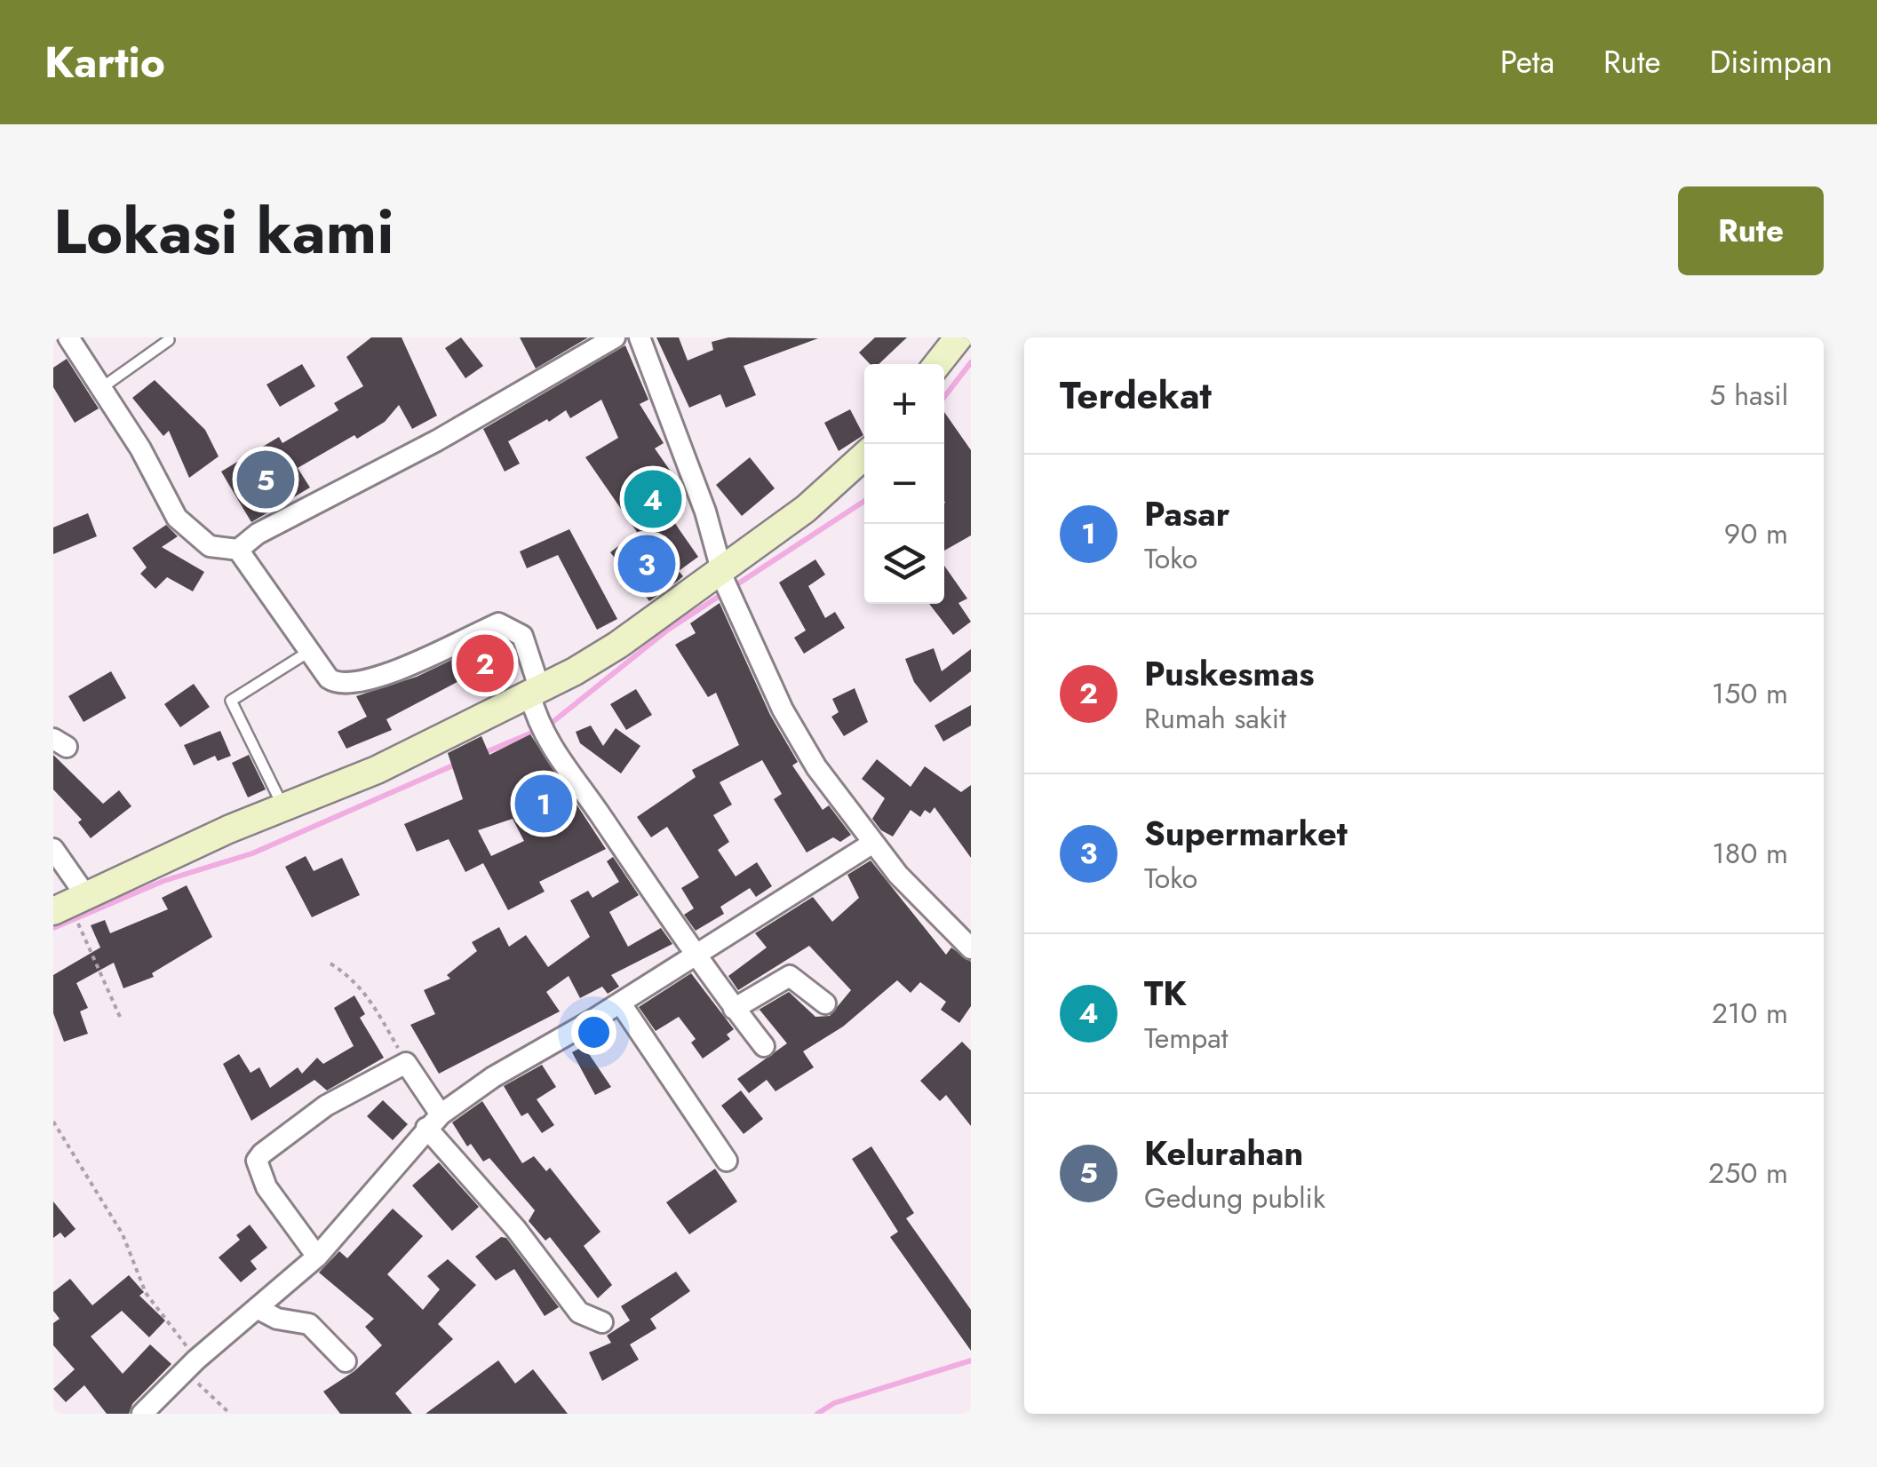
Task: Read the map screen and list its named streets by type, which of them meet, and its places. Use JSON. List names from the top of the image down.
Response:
{
  "page": {
    "header": "Kartio",
    "nav": ["Peta", "Rute", "Disimpan"],
    "title": "Lokasi kami",
    "buttons": "Rute",
    "heading": ["Terdekat", "5 hasil"],
    "map_buttons": ["+", "−"],
    "pins": [
      "5",
      "4",
      "3",
      "2",
      "1"
    ],
    "list": [
      {
        "mark": "1",
        "name": "Pasar",
        "note": "Toko",
        "value": "90 m"
      },
      {
        "mark": "2",
        "name": "Puskesmas",
        "note": "Rumah sakit",
        "value": "150 m"
      },
      {
        "mark": "3",
        "name": "Supermarket",
        "note": "Toko",
        "value": "180 m"
      },
      {
        "mark": "4",
        "name": "TK",
        "note": "Tempat",
        "value": "210 m"
      },
      {
        "mark": "5",
        "name": "Kelurahan",
        "note": "Gedung publik",
        "value": "250 m"
      }
    ]
  }
}
